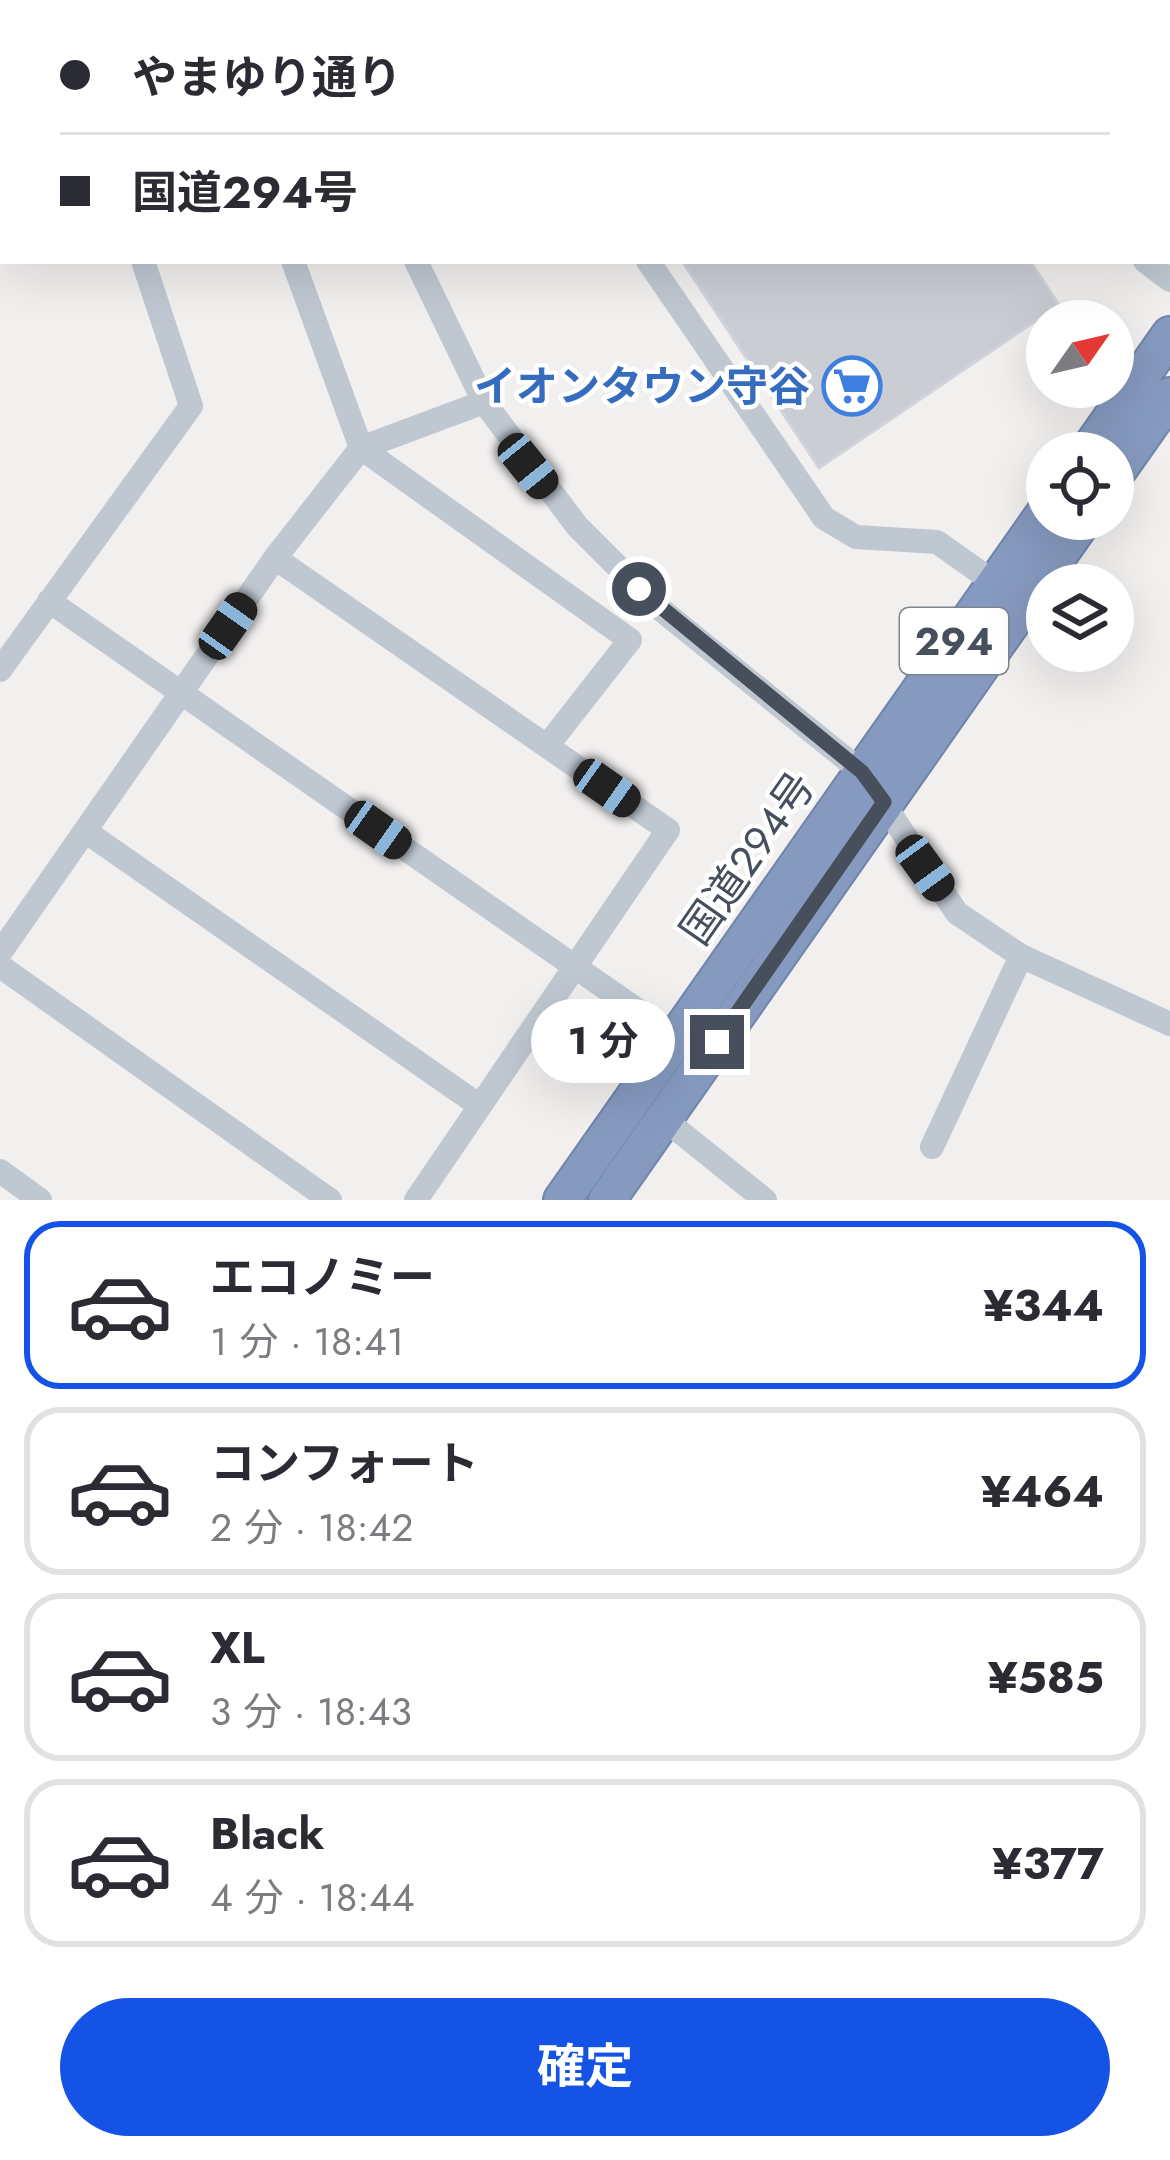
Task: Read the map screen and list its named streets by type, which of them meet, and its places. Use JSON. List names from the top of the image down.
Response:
{
  "streets": {
    "highway": ["294", "国道294号"]
  },
  "places": {
    "supermarket": ["イオンタウン守谷"]
  },
  "north": "top right",
  "page": {
    "banner": ["やまゆり通り", "国道294号"],
    "bubble": "1 分",
    "list": [
      {
        "name": "エコノミー",
        "note": "1 分 · 18:41",
        "value": "¥344"
      },
      {
        "name": "コンフォート",
        "note": "2 分 · 18:42",
        "value": "¥464"
      },
      {
        "name": "XL",
        "note": "3 分 · 18:43",
        "value": "¥585"
      },
      {
        "name": "Black",
        "note": "4 分 · 18:44",
        "value": "¥377"
      }
    ],
    "buttons": "確定"
  }
}
